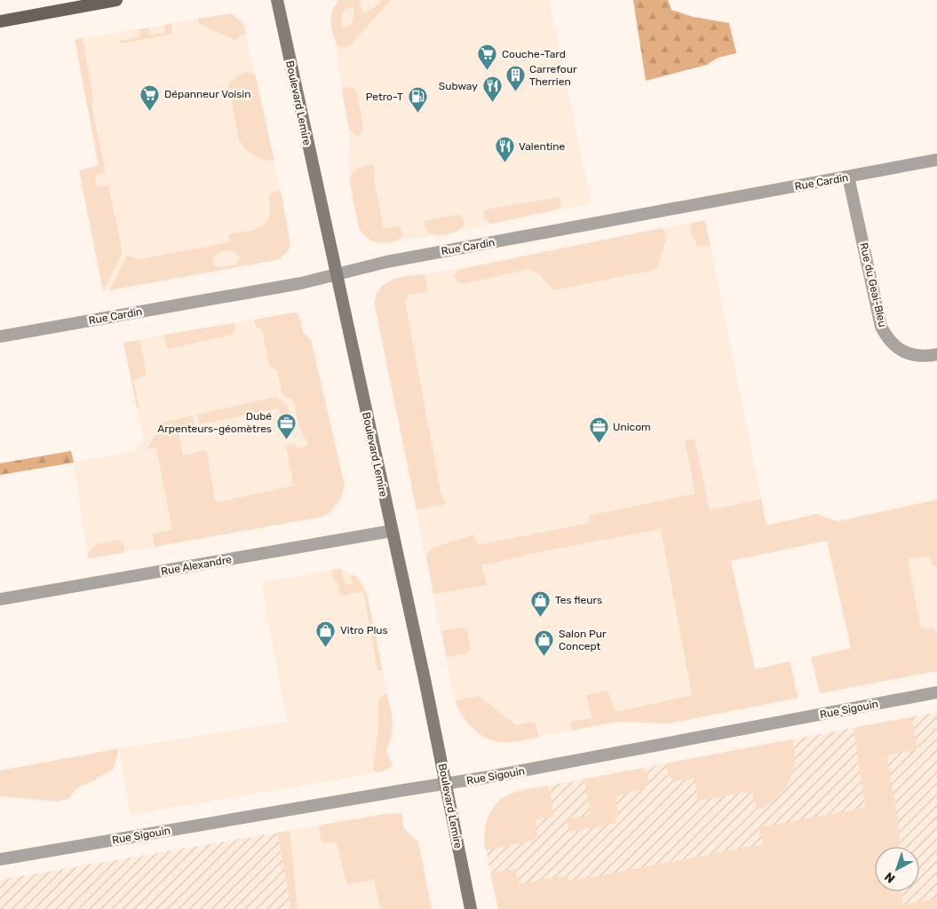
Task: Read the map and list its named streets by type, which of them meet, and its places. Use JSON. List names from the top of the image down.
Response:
{
  "streets": {
    "main road": ["Boulevard Lemire"],
    "street": [
      "Rue Cardin",
      "Rue du Geai-Bleu",
      "Rue Alexandre",
      "Rue Sigouin"
    ]
  },
  "crossings": [
    ["Boulevard Lemire", "Rue Cardin"],
    ["Boulevard Lemire", "Rue Alexandre"],
    ["Boulevard Lemire", "Rue Sigouin"],
    ["Rue Cardin", "Rue du Geai-Bleu"]
  ],
  "places": {
    "supermarket": ["Couche-Tard", "Dépanneur Voisin"],
    "building": ["Carrefour Therrien"],
    "restaurant": ["Subway", "Valentine"],
    "fuel station": ["Petro-T"],
    "office": ["Dubé Arpenteurs-géomètres", "Unicom"],
    "shop": ["Tes fleurs", "Vitro Plus", "Salon Pur Concept"]
  },
  "north": "bottom left"
}
